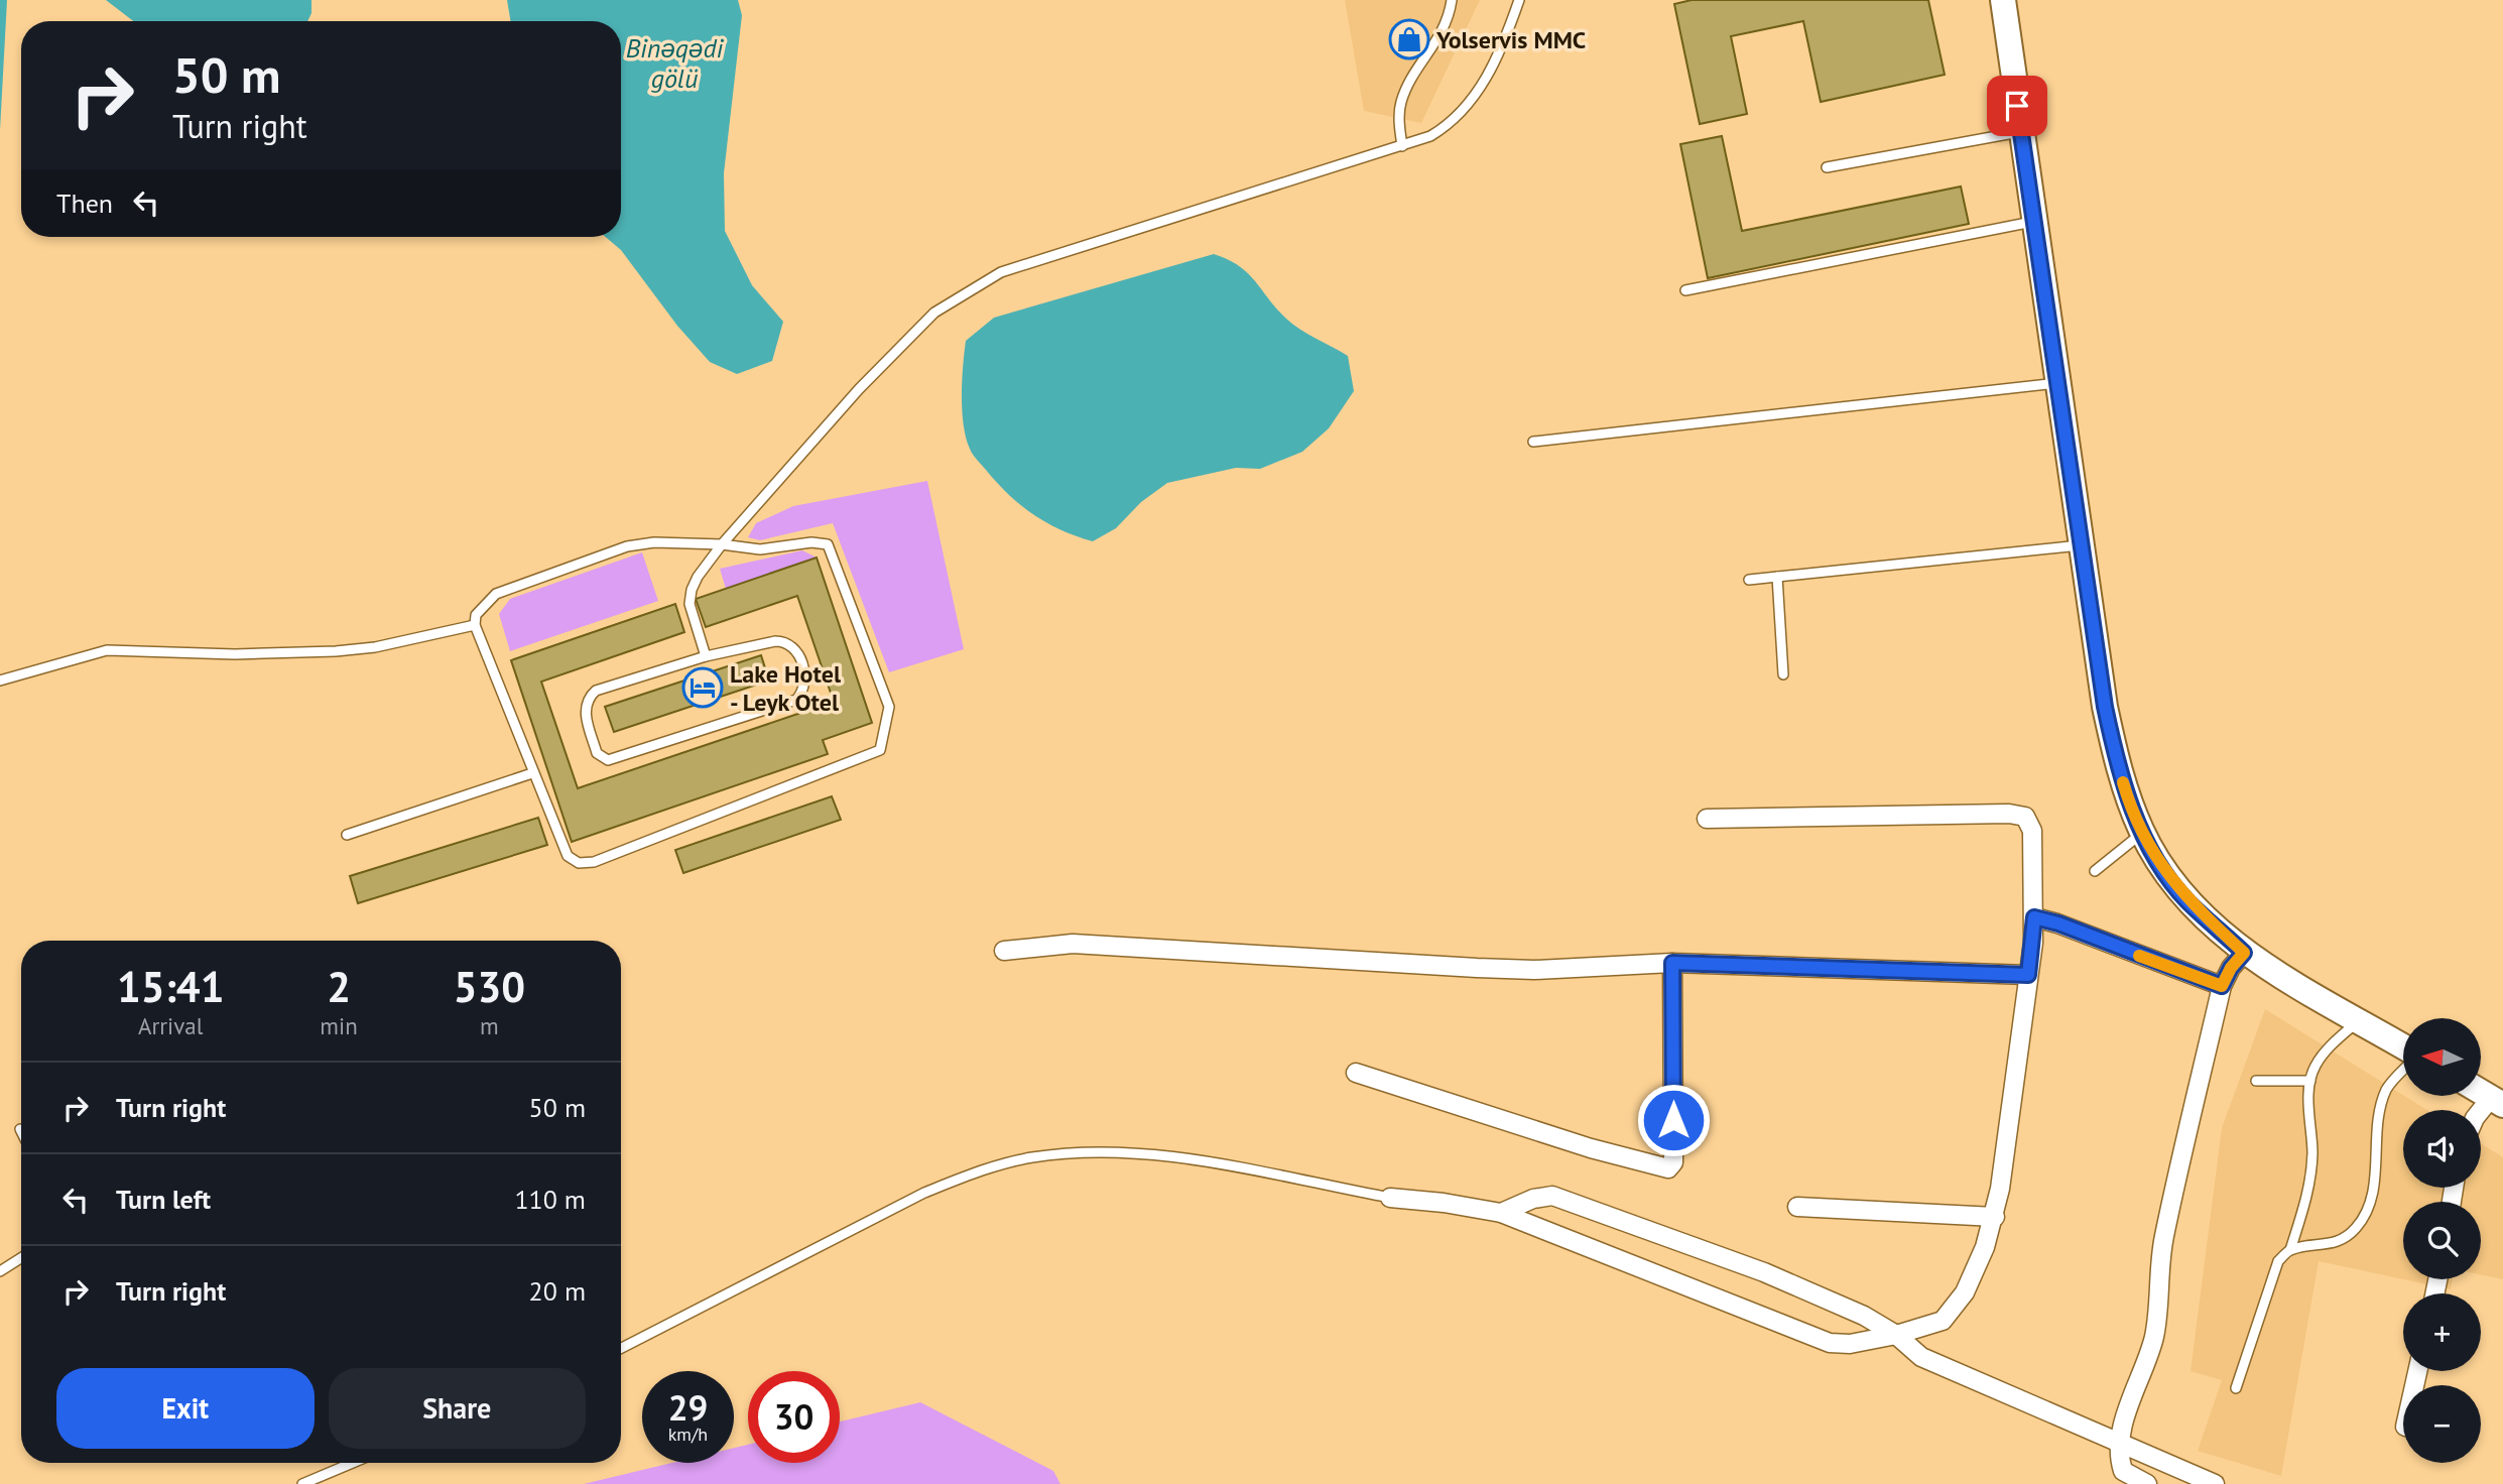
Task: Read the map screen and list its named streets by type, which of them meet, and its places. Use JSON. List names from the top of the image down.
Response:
{
  "water": ["Binəqədi gölü"],
  "places": {
    "shop": ["Yolservis MMC"],
    "hotel": ["Lake Hotel - Leyk Otel"]
  },
  "north": "left",
  "page": {
    "turn": ["50 m", "Turn right"],
    "then": "Then",
    "eta": [
      "15:41",
      "Arrival",
      "2",
      "min",
      "530",
      "m"
    ],
    "map_buttons": ["+", "−"],
    "list": [
      {
        "name": "Turn right",
        "value": "50 m"
      },
      {
        "name": "Turn left",
        "value": "110 m"
      },
      {
        "name": "Turn right",
        "value": "20 m"
      }
    ],
    "buttons": ["Exit", "Share"],
    "speed": "29 km/h",
    "limit": "30"
  }
}
